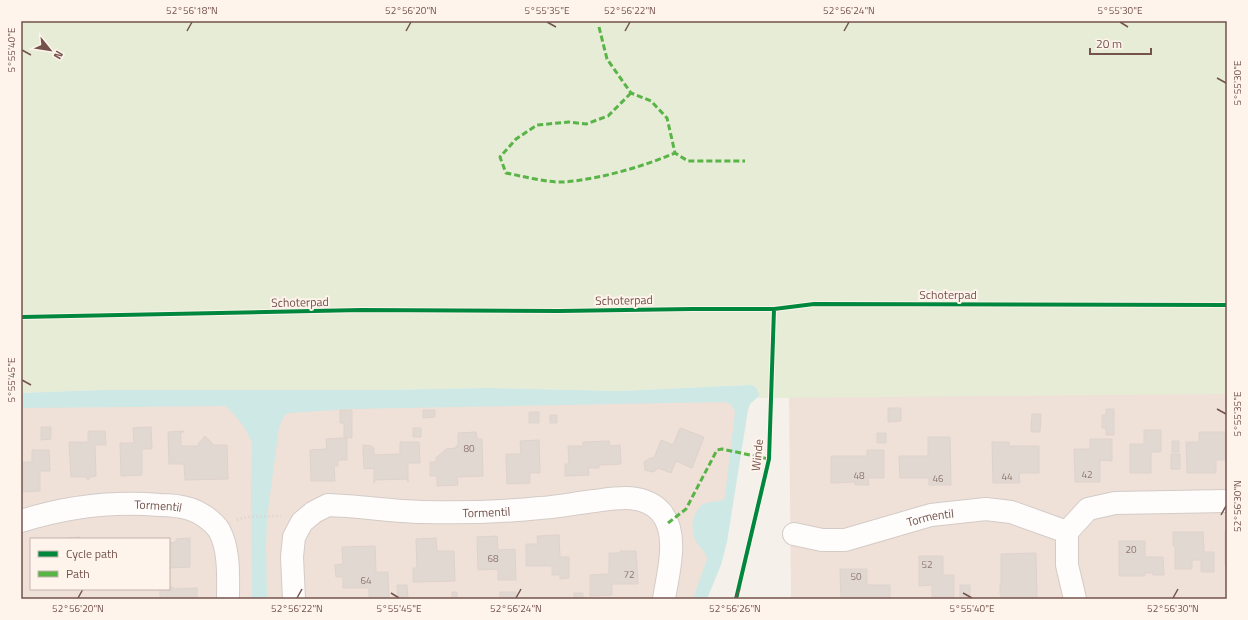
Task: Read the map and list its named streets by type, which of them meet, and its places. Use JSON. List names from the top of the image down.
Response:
{
  "streets": {
    "street": ["Tormentil"],
    "cycle path": ["Schoterpad", "Winde"]
  },
  "house_numbers": [
    "80",
    "42",
    "48",
    "44",
    "46",
    "20",
    "68",
    "52",
    "72",
    "50",
    "64"
  ],
  "legend": ["Cycle path", "Path"],
  "scale_bar": "20 m",
  "north": "bottom right",
  "coordinates": [
    "52°56'18\"N",
    "52°56'20\"N",
    "5°55'35\"E",
    "52°56'22\"N",
    "52°56'24\"N",
    "5°55'30\"E",
    "5°55'40\"E",
    "5°55'45\"E",
    "52°56'30\"N",
    "52°56'26\"N"
  ]
}
